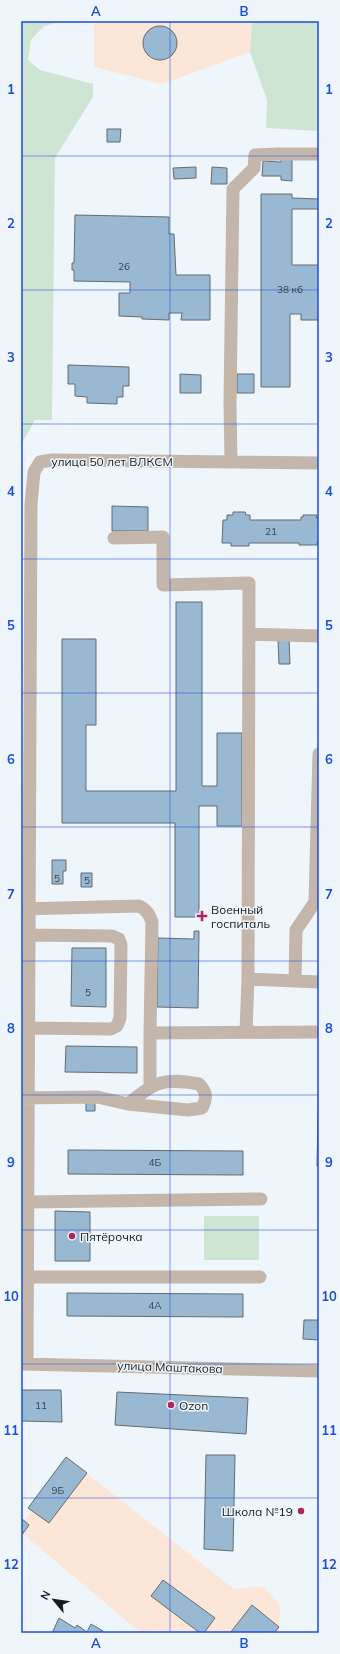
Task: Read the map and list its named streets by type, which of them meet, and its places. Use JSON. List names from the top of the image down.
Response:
{
  "streets": {
    "street": ["улица 50 лет ВЛКСМ", "улица Маштакова"]
  },
  "crossings": [
    ["улица 50 лет ВЛКСМ", "улица Маштакова"]
  ],
  "places": {
    "health": ["Военный госпиталь"],
    "other": ["Пятёрочка", "Ozon", "Школа №19"]
  },
  "house_numbers": [
    "26",
    "38 к6",
    "21",
    "5",
    "5",
    "5",
    "4Б",
    "4А",
    "11",
    "9Б"
  ],
  "north": "top left",
  "grid": {
    "columns": ["A", "B"],
    "rows": [
      "1",
      "2",
      "3",
      "4",
      "5",
      "6",
      "7",
      "8",
      "9",
      "10",
      "11",
      "12"
    ]
  }
}
